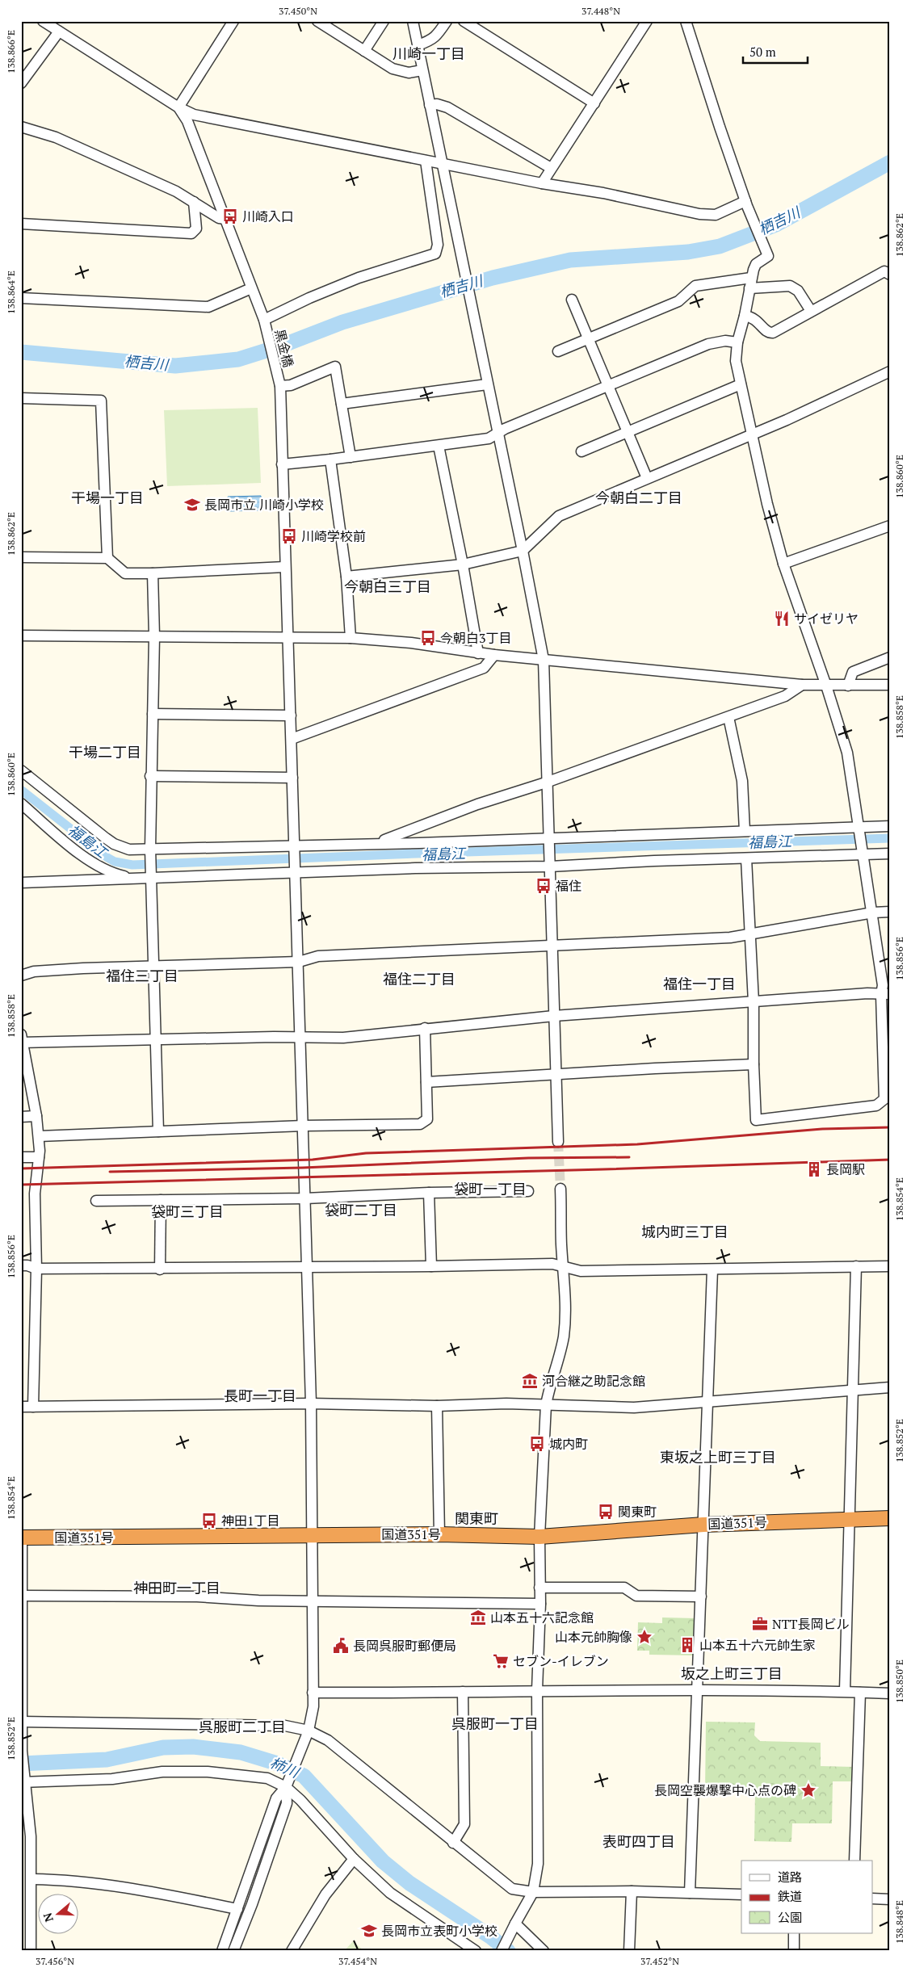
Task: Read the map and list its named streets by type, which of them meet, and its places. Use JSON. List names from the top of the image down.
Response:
{
  "streets": {
    "highway": ["国道351号"],
    "street": ["黒金橋"]
  },
  "crossings": [
    ["黒金橋", "国道351号"]
  ],
  "districts": [
    "川崎一丁目",
    "干場一丁目",
    "今朝白二丁目",
    "今朝白三丁目",
    "干場二丁目",
    "福住三丁目",
    "福住二丁目",
    "福住一丁目",
    "袋町一丁目",
    "袋町二丁目",
    "袋町三丁目",
    "城内町三丁目",
    "長町一丁目",
    "東坂之上町三丁目",
    "関東町",
    "神田町一丁目",
    "坂之上町三丁目",
    "呉服町一丁目",
    "呉服町二丁目",
    "表町四丁目"
  ],
  "water": ["栖吉川", "福島江", "柿川"],
  "places": {
    "bus stop": [
      "川崎入口",
      "川崎学校前",
      "今朝白3丁目",
      "福住",
      "城内町",
      "関東町",
      "神田1丁目"
    ],
    "school or university": ["長岡市立 川崎小学校", "長岡市立表町小学校"],
    "restaurant": ["サイゼリヤ"],
    "building": ["長岡駅", "山本五十六元帥生家"],
    "museum": ["河合継之助記念館", "山本五十六記念館"],
    "office": ["NTT長岡ビル"],
    "place": ["山本元帥胸像", "長岡空襲爆撃中心点の碑"],
    "public building": ["長岡呉服町郵便局"],
    "supermarket": ["セブン-イレブン"]
  },
  "legend": ["道路", "鉄道", "公園"],
  "scale_bar": "50 m",
  "north": "left",
  "coordinates": [
    "37.450°N",
    "37.448°N",
    "138.866°E",
    "138.862°E",
    "138.864°E",
    "138.860°E",
    "138.858°E",
    "138.856°E",
    "138.854°E",
    "138.852°E",
    "138.850°E",
    "138.848°E",
    "37.456°N",
    "37.454°N",
    "37.452°N"
  ]
}
